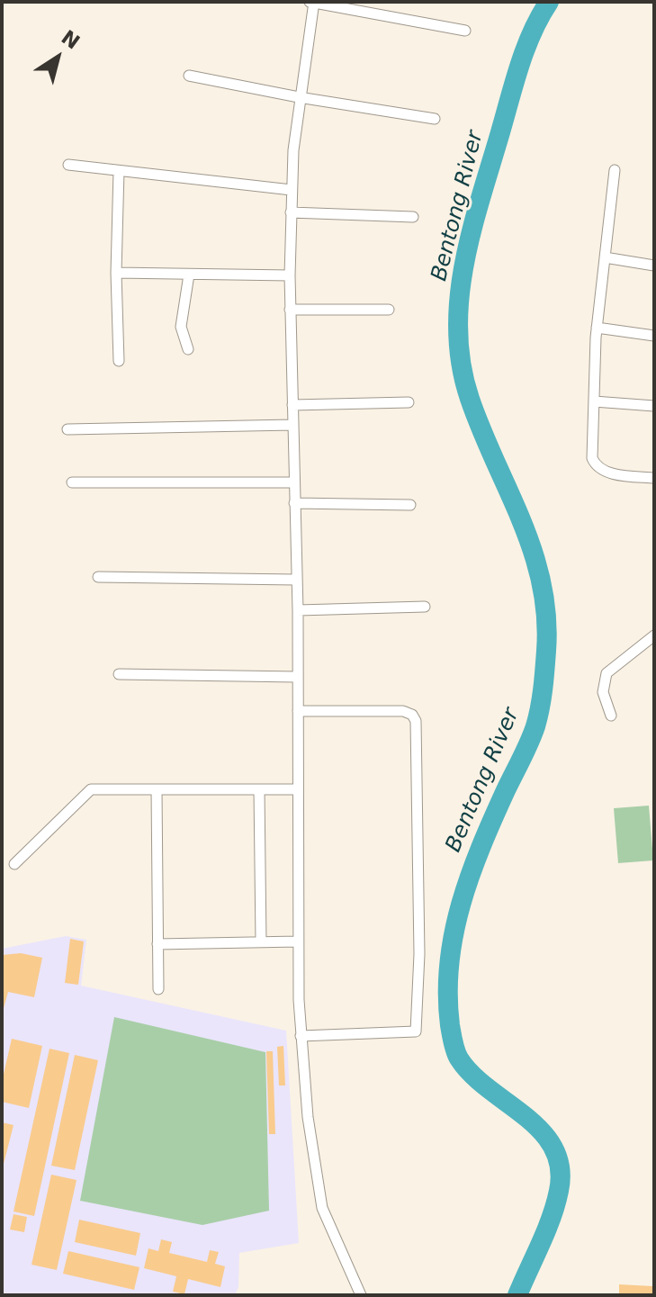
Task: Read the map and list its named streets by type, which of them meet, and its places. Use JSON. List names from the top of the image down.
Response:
{
  "water": ["Bentong River"],
  "north": "top right"
}
